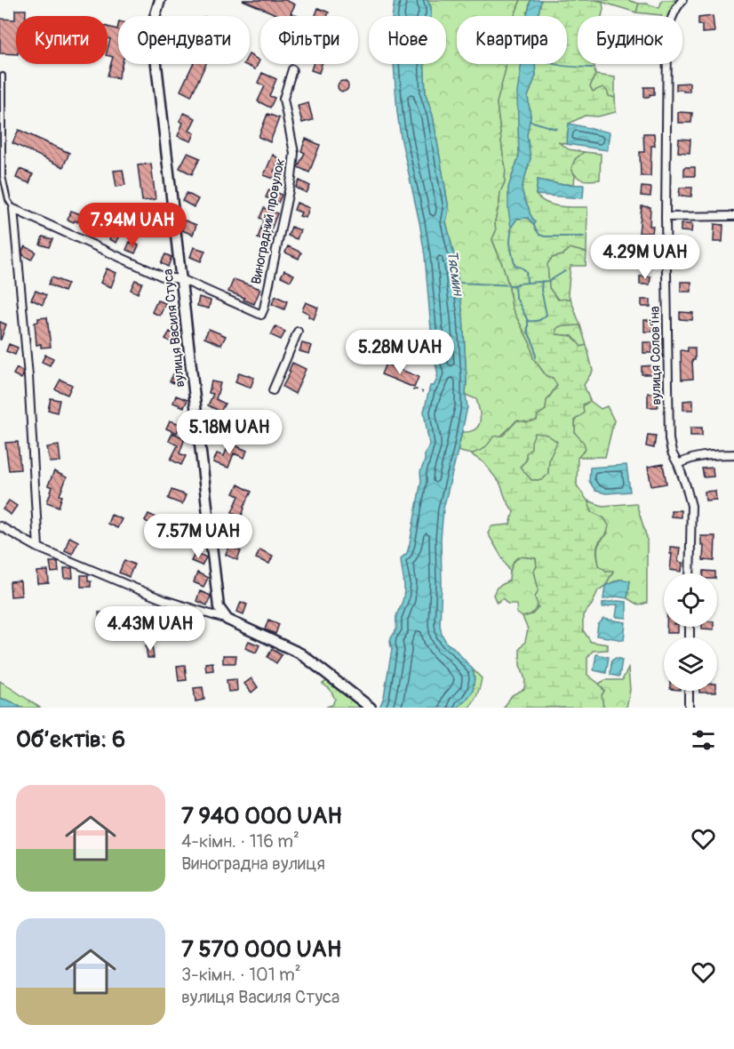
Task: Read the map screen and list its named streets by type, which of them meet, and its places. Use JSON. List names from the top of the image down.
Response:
{
  "streets": {
    "street": ["Виноградний провулок", "вулиця Василя Стуса", "вулиця Солов'їна"]
  },
  "crossings": [
    ["Виноградний провулок", "вулиця Василя Стуса"]
  ],
  "water": ["Тясмин"],
  "page": {
    "chip": [
      "Купити",
      "Орендувати",
      "Фільтри",
      "Нове",
      "Квартира",
      "Будинок"
    ],
    "price": [
      "7.94M UAH",
      "4.29M UAH",
      "5.28M UAH",
      "5.18M UAH",
      "7.57M UAH",
      "4.43M UAH"
    ],
    "heading": "Об’єктів: 6",
    "list": [
      {
        "name": "7 940 000 UAH",
        "note": "4-кімн. · 116 m² · Виноградна вулиця"
      },
      {
        "name": "7 570 000 UAH",
        "note": "3-кімн. · 101 m² · вулиця Василя Стуса"
      }
    ]
  }
}
